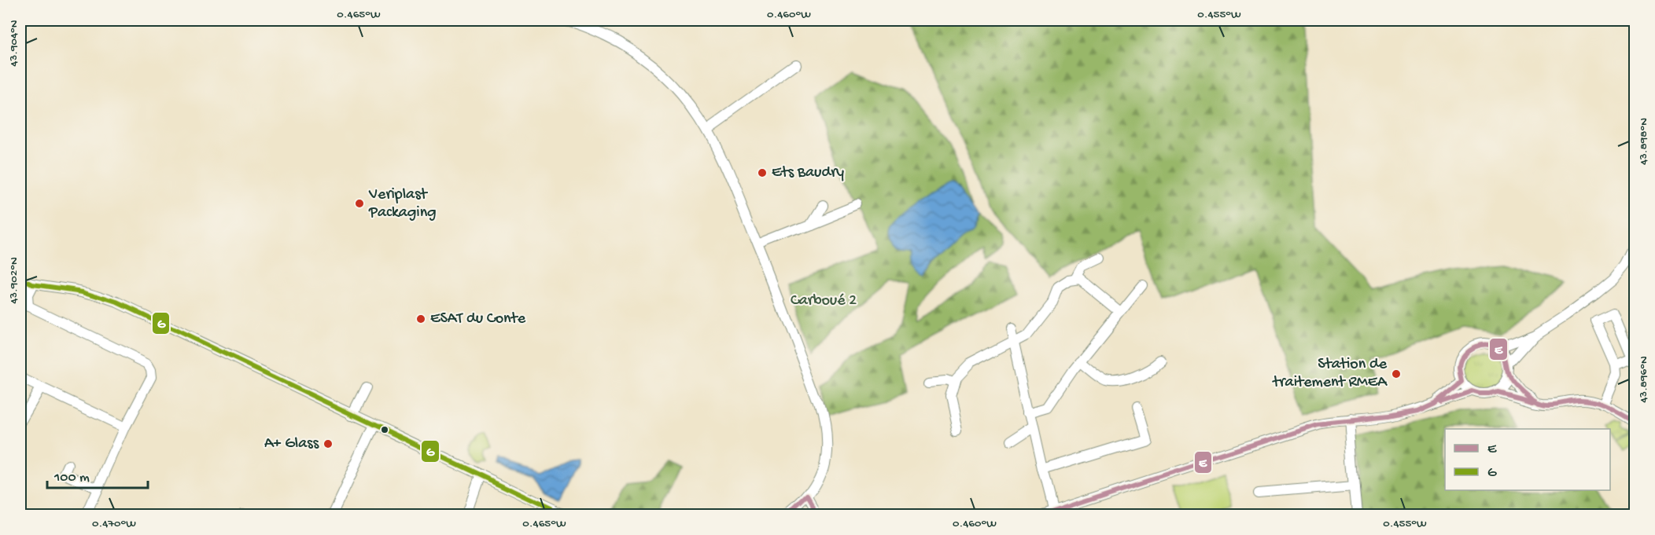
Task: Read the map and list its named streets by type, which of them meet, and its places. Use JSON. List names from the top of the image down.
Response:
{
  "parks": ["Carboué 2"],
  "places": [
    "Ets Baudry",
    "Veriplast Packaging",
    "ESAT du Conte",
    "Station de traitement RMEA",
    "A+ Glass"
  ],
  "lines": ["transit line G", "transit line E"],
  "legend": ["E", "G"],
  "scale_bar": "100 m",
  "coordinates": [
    "0.465°W",
    "0.460°W",
    "0.455°W",
    "43.904°N",
    "43.898°N",
    "43.902°N",
    "43.896°N",
    "0.470°W"
  ]
}
